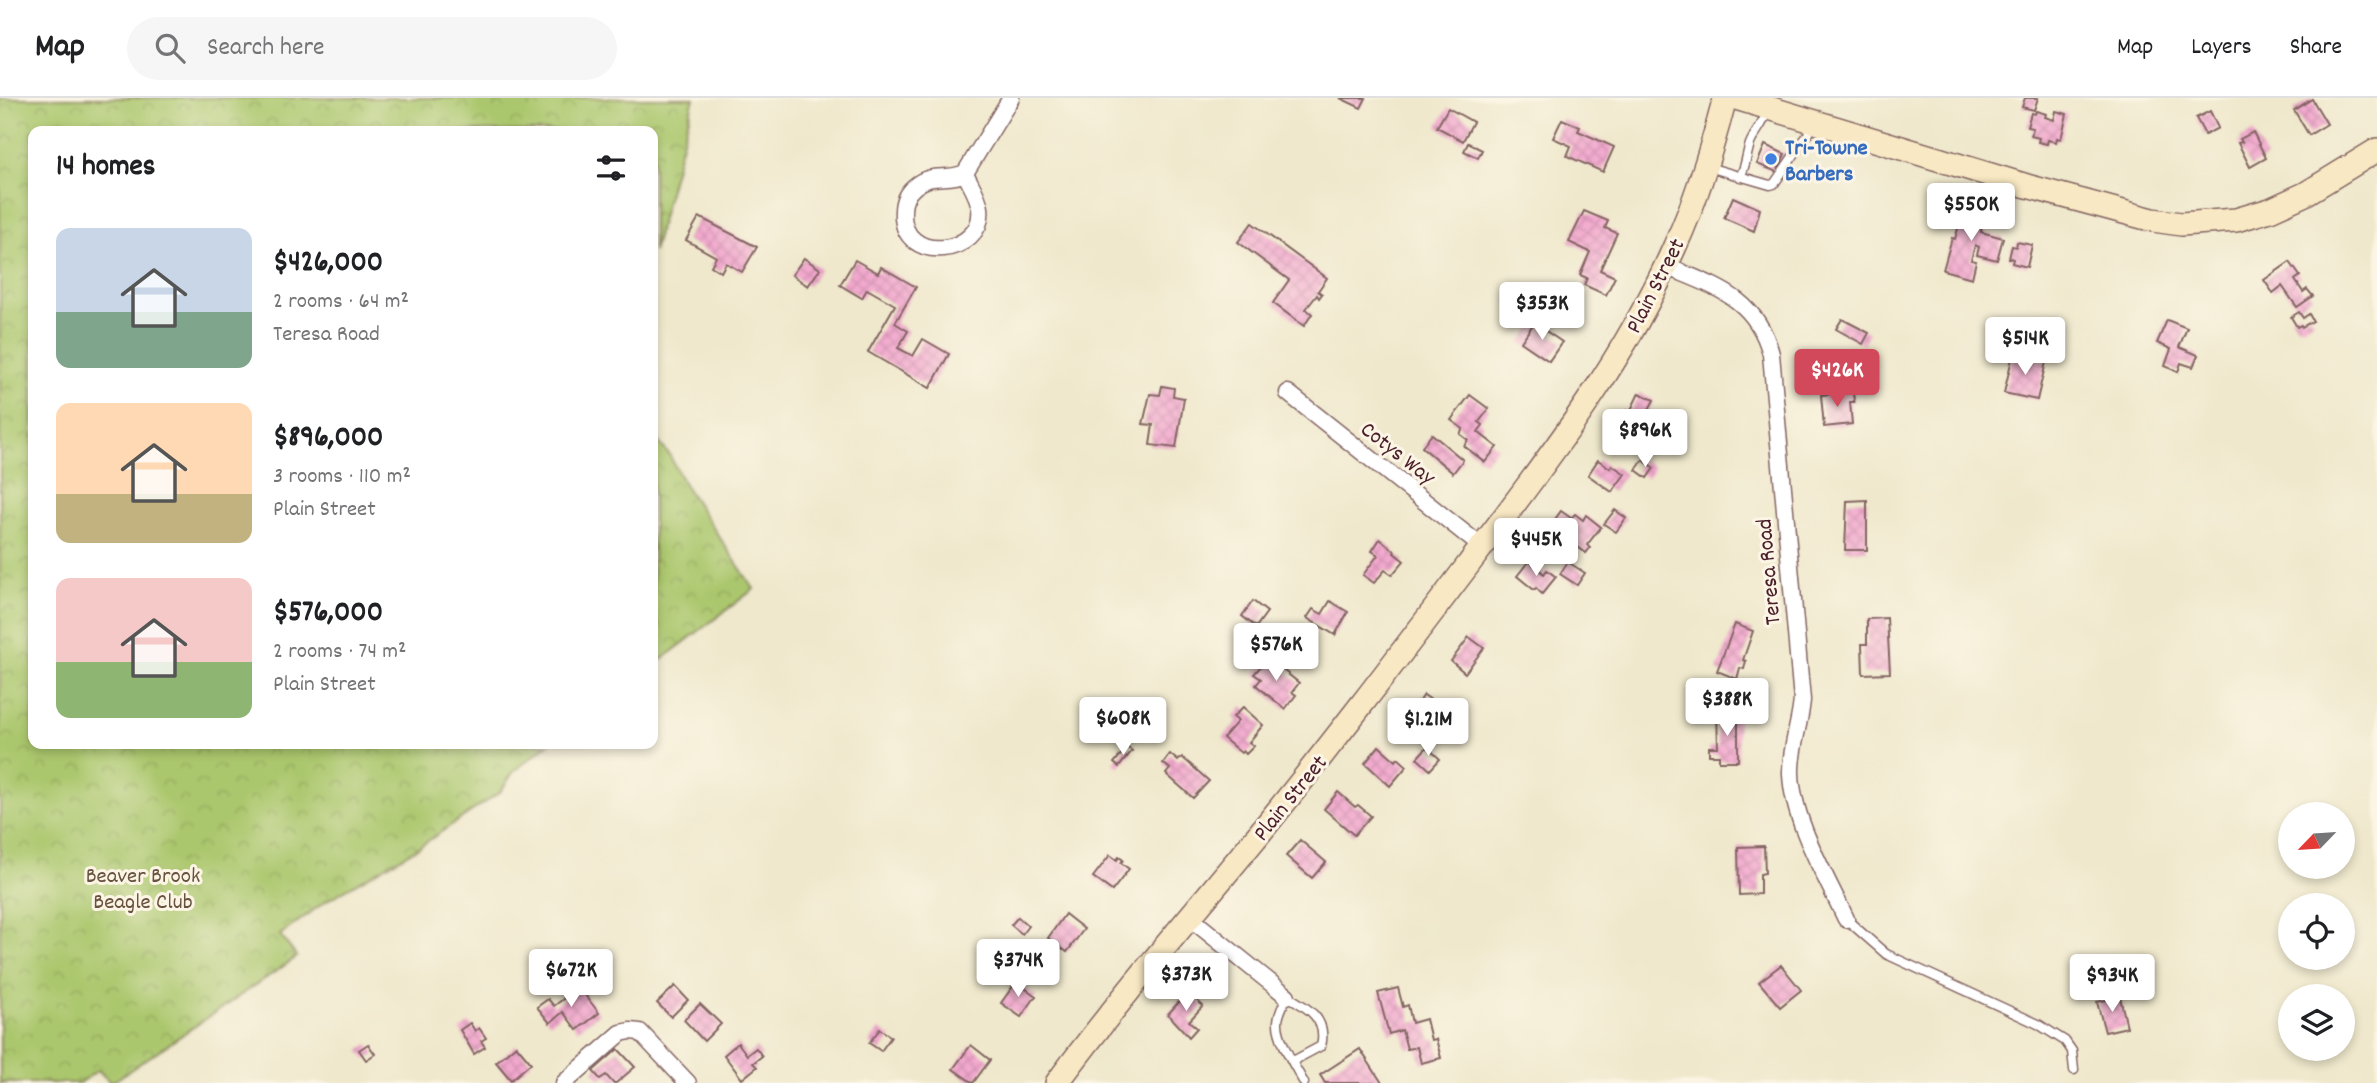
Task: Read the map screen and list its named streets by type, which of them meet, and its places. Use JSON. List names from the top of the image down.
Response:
{
  "streets": {
    "main road": ["Plain Street"],
    "street": ["Cotys Way", "Teresa Road"]
  },
  "crossings": [
    ["Plain Street", "Cotys Way"],
    ["Plain Street", "Teresa Road"]
  ],
  "parks": ["Beaver Brook Beagle Club"],
  "places": ["Tri-Towne Barbers"],
  "north": "bottom left",
  "page": {
    "header": "Map",
    "search": "Search here",
    "nav": ["Map", "Layers", "Share"],
    "heading": "14 homes",
    "price": [
      "$550K",
      "$353K",
      "$514K",
      "$426K",
      "$896K",
      "$445K",
      "$576K",
      "$388K",
      "$608K",
      "$1.21M",
      "$374K",
      "$672K",
      "$373K",
      "$934K"
    ],
    "list": [
      {
        "name": "$426,000",
        "note": "2 rooms · 64 m² · Teresa Road"
      },
      {
        "name": "$896,000",
        "note": "3 rooms · 110 m² · Plain Street"
      },
      {
        "name": "$576,000",
        "note": "2 rooms · 74 m² · Plain Street"
      }
    ]
  }
}
